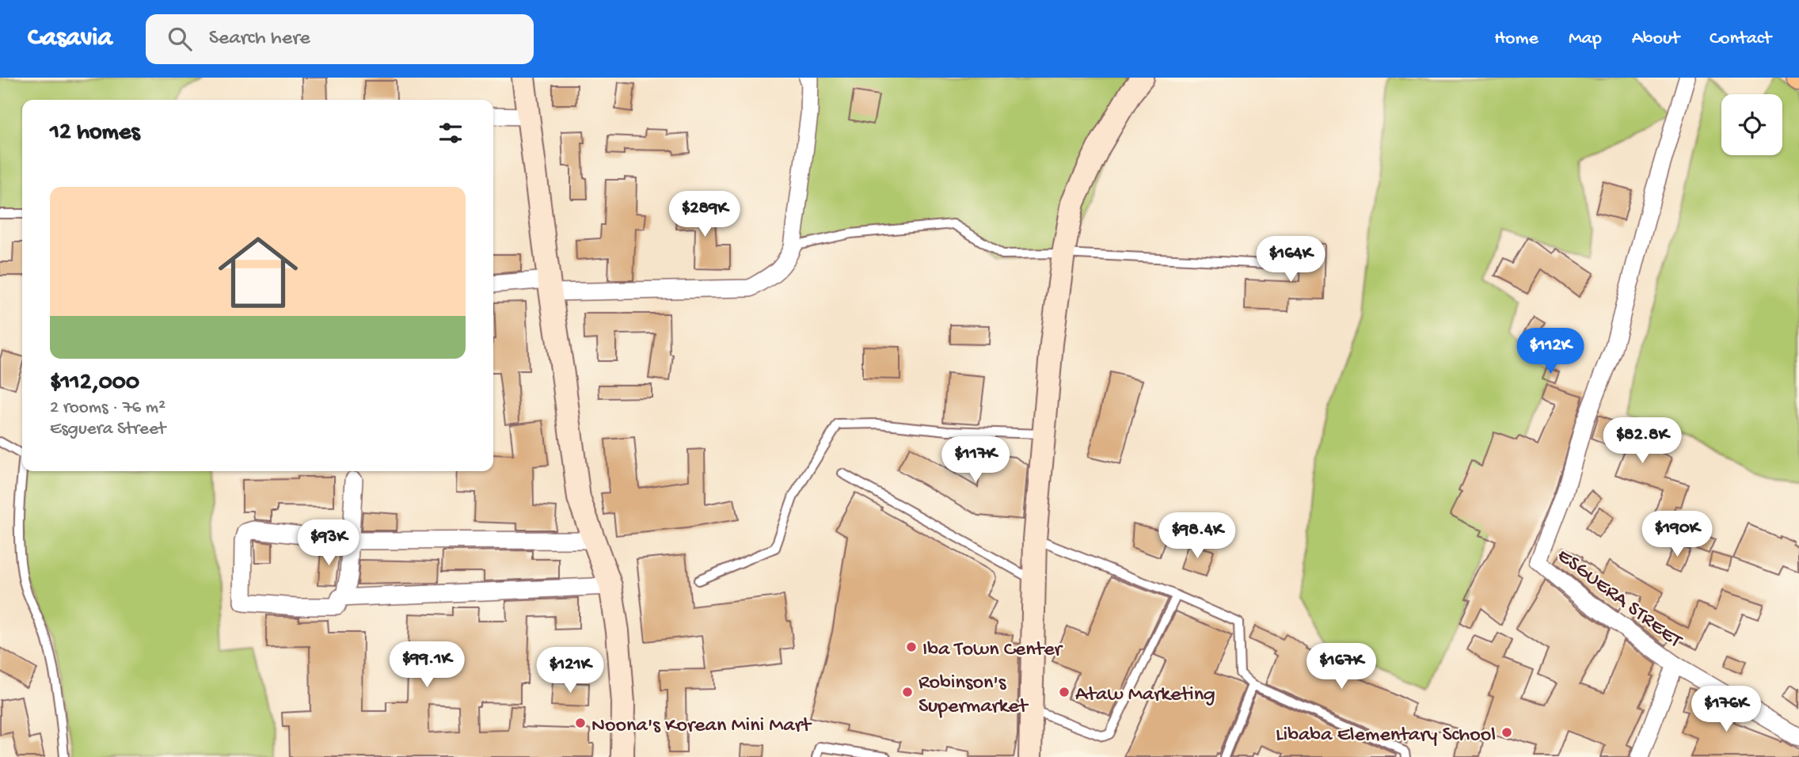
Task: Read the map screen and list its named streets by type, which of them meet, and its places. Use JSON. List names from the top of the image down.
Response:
{
  "streets": {
    "street": ["ESGUERA STREET"]
  },
  "places": [
    "Iba Town Center",
    "Robinson's Supermarket",
    "Ataw Marketing",
    "Noona's Korean Mini Mart",
    "Libaba Elementary School"
  ],
  "page": {
    "header": "Casavia",
    "search": "Search here",
    "nav": [
      "Home",
      "Map",
      "About",
      "Contact"
    ],
    "heading": "12 homes",
    "list": [
      {
        "name": "$112,000",
        "note": "2 rooms · 76 m² · Esguera Street"
      }
    ],
    "price": [
      "$289K",
      "$164K",
      "$112K",
      "$82.8K",
      "$117K",
      "$190K",
      "$98.4K",
      "$93K",
      "$99.1K",
      "$167K",
      "$121K",
      "$176K"
    ]
  }
}
